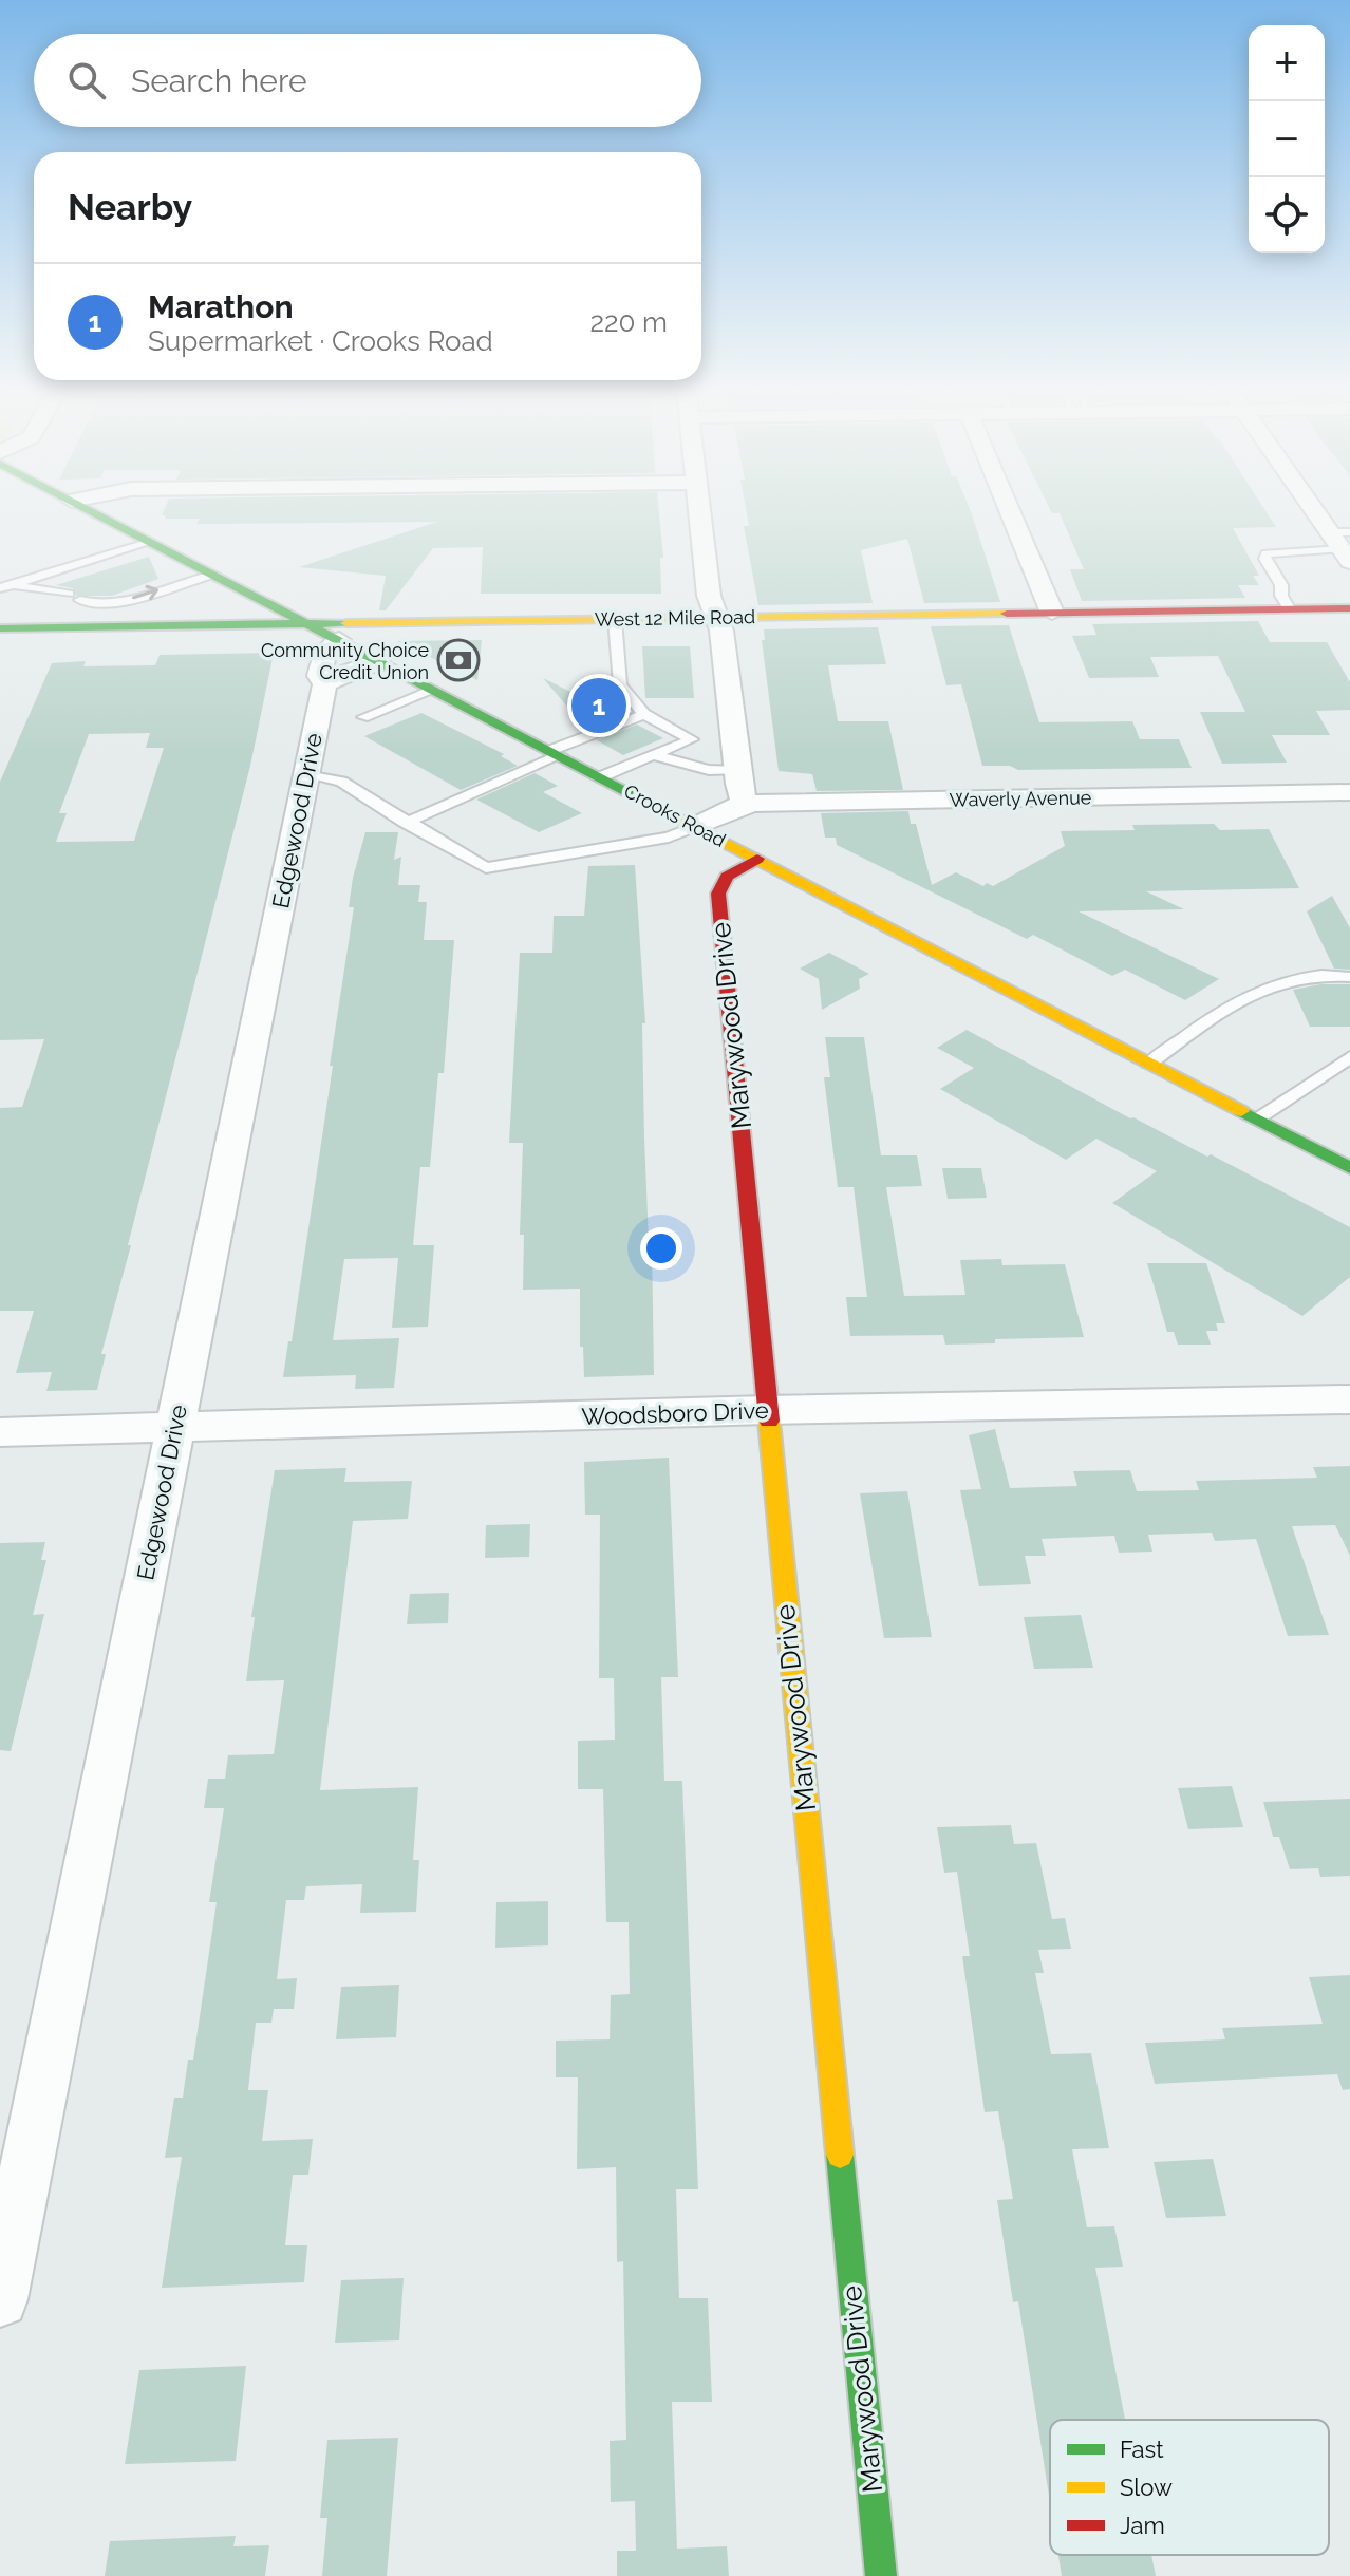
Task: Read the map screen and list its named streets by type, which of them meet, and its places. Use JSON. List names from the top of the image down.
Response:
{
  "streets": {
    "main road": ["West 12 Mile Road", "Crooks Road", "Marywood Drive"],
    "street": ["Waverly Avenue", "Edgewood Drive", "Woodsboro Drive"]
  },
  "crossings": [
    ["West 12 Mile Road", "Crooks Road"],
    ["Waverly Avenue", "Crooks Road"],
    ["Crooks Road", "Edgewood Drive"],
    ["Crooks Road", "Marywood Drive"],
    ["Edgewood Drive", "Woodsboro Drive"],
    ["Marywood Drive", "Woodsboro Drive"]
  ],
  "places": {
    "bank": ["Community Choice Credit Union"]
  },
  "legend": ["Fast", "Slow", "Jam"],
  "page": {
    "map_buttons": ["+", "−"],
    "search": "Search here",
    "heading": "Nearby",
    "list": [
      {
        "mark": "1",
        "name": "Marathon",
        "note": "Supermarket · Crooks Road",
        "value": "220 m"
      }
    ],
    "pins": "1"
  }
}
